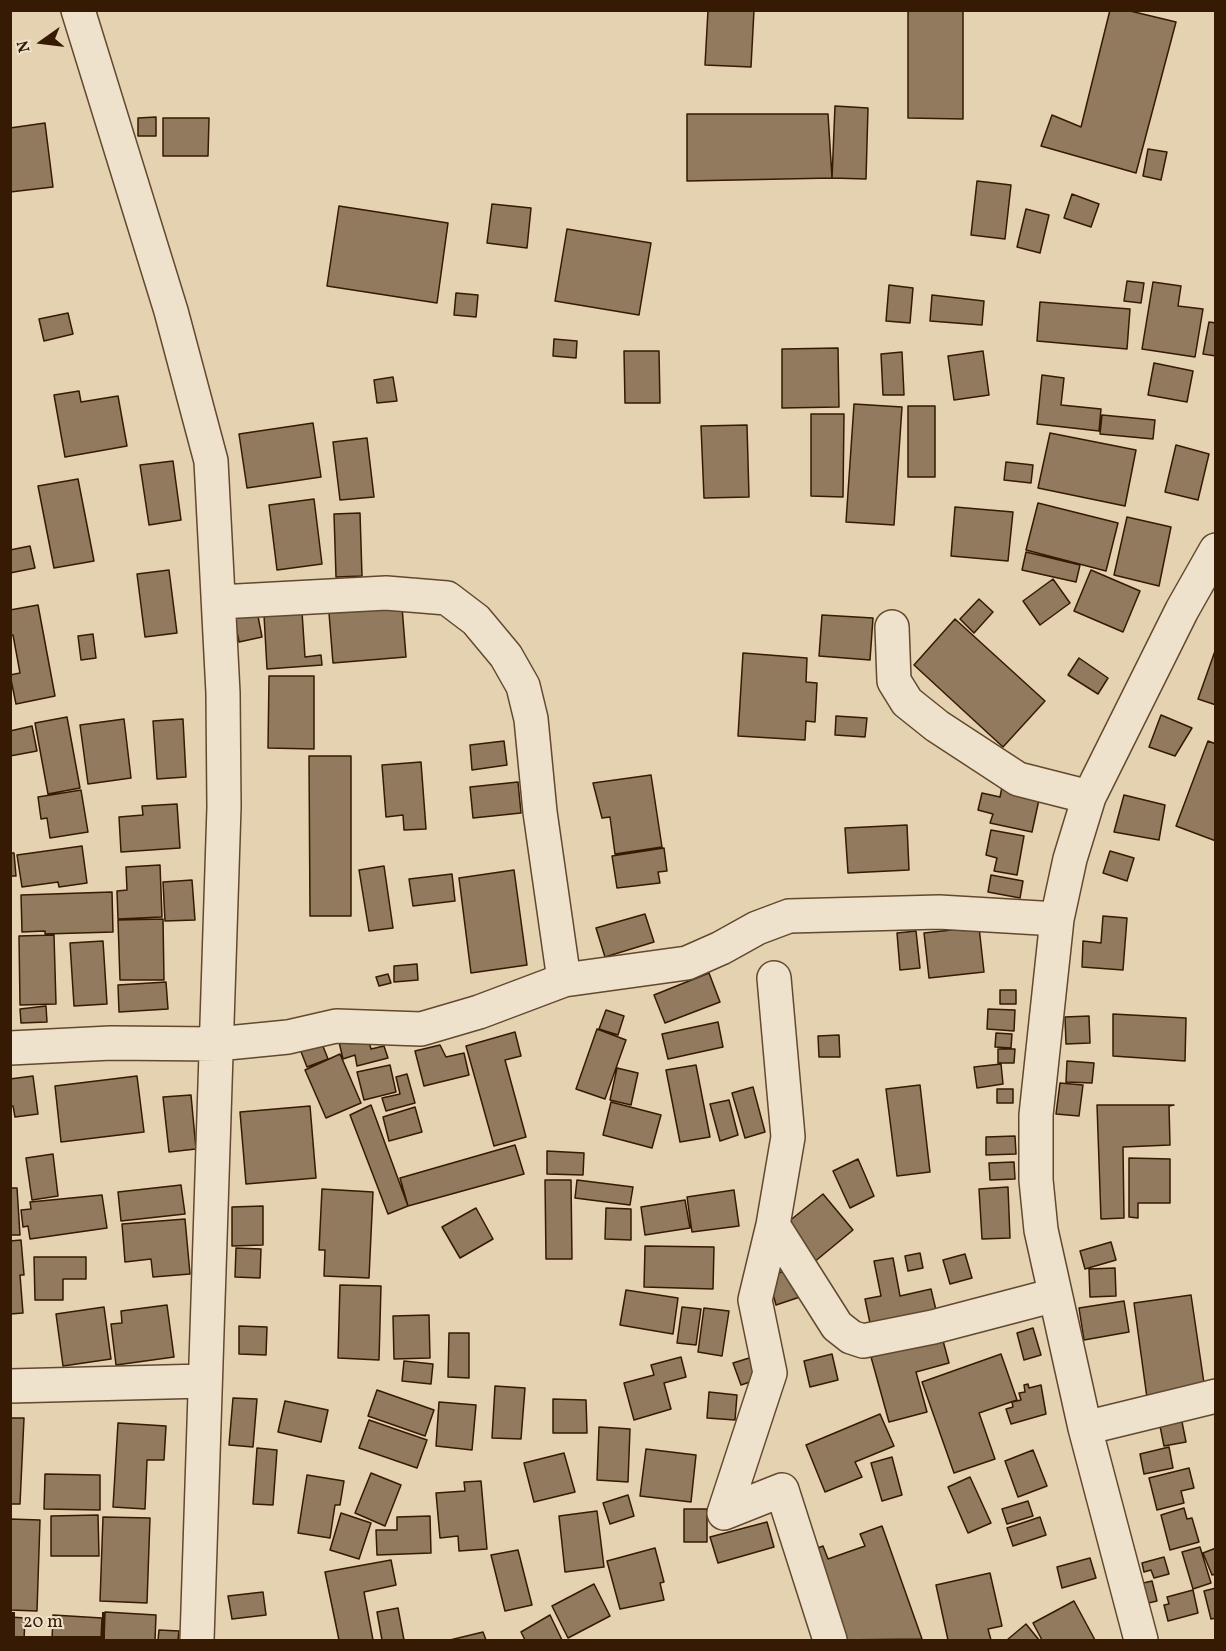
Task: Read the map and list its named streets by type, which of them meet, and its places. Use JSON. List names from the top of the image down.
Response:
{
  "scale_bar": "20 m",
  "north": "left"
}
